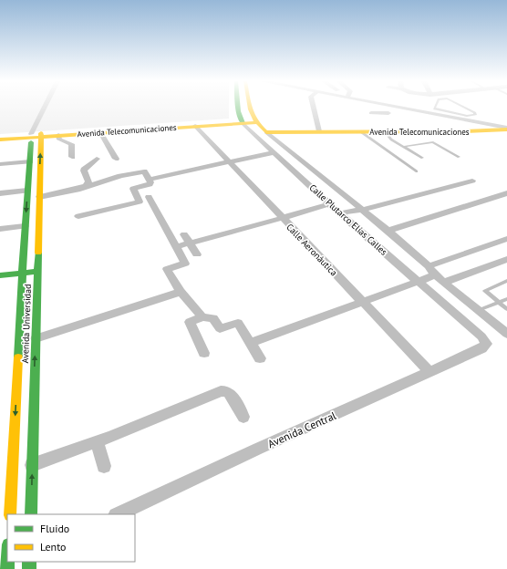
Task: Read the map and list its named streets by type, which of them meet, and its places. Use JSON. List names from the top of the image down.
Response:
{
  "streets": {
    "street": [
      "Avenida Telecomunicaciones",
      "Calle Plutarco Elías Calles",
      "Calle Aeronáutica",
      "Avenida Universidad",
      "Avenida Central"
    ]
  },
  "crossings": [
    ["Avenida Telecomunicaciones", "Calle Plutarco Elías Calles"],
    ["Avenida Telecomunicaciones", "Calle Aeronáutica"],
    ["Avenida Telecomunicaciones", "Avenida Universidad"],
    ["Calle Plutarco Elías Calles", "Avenida Central"],
    ["Calle Aeronáutica", "Avenida Central"]
  ],
  "legend": ["Fluido", "Lento"]
}
